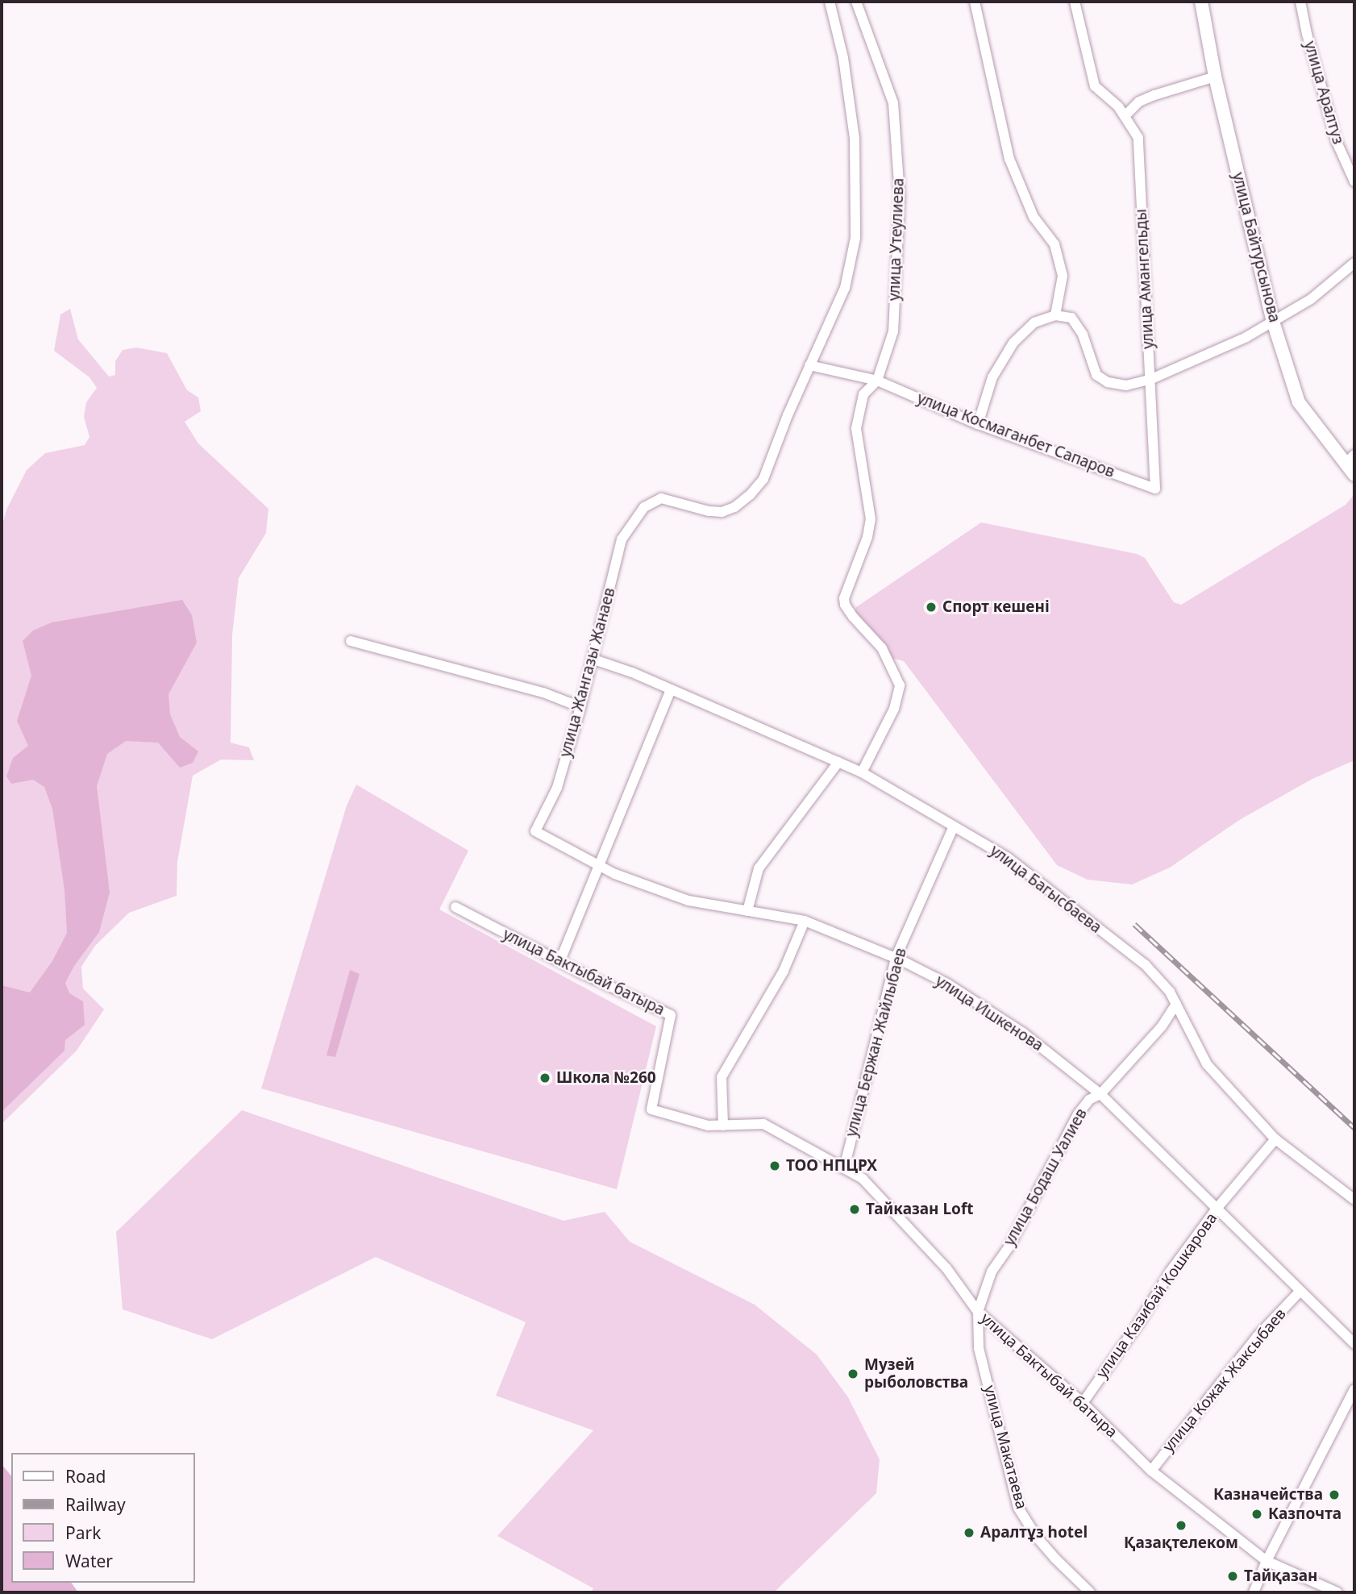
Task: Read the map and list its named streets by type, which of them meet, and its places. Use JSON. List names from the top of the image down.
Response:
{
  "streets": {
    "street": [
      "улица Аралтуз",
      "улица Утеулиева",
      "улица Байтурсынова",
      "улица Амангельды",
      "улица Космаганбет Сапаров",
      "улица Жангазы Жанаев",
      "улица Багысбаева",
      "улица Бактыбай батыра",
      "улица Ишкенова",
      "улица Бержан Жайлыбаев",
      "улица Бодаш Уалиев",
      "улица Казибай Кошкарова",
      "улица Кожак Жаксыбаев",
      "улица Макатаева"
    ]
  },
  "crossings": [
    ["улица Утеулиева", "улица Космаганбет Сапаров"],
    ["улица Утеулиева", "улица Багысбаева"],
    ["улица Амангельды", "улица Космаганбет Сапаров"],
    ["улица Космаганбет Сапаров", "улица Жангазы Жанаев"],
    ["улица Жангазы Жанаев", "улица Багысбаева"],
    ["улица Жангазы Жанаев", "улица Ишкенова"],
    ["улица Багысбаева", "улица Бержан Жайлыбаев"],
    ["улица Багысбаева", "улица Бодаш Уалиев"],
    ["улица Багысбаева", "улица Казибай Кошкарова"],
    ["улица Бактыбай батыра", "улица Бержан Жайлыбаев"],
    ["улица Бактыбай батыра", "улица Бодаш Уалиев"],
    ["улица Бактыбай батыра", "улица Казибай Кошкарова"],
    ["улица Бактыбай батыра", "улица Кожак Жаксыбаев"],
    ["улица Бактыбай батыра", "улица Макатаева"],
    ["улица Ишкенова", "улица Бержан Жайлыбаев"],
    ["улица Ишкенова", "улица Бодаш Уалиев"],
    ["улица Ишкенова", "улица Казибай Кошкарова"],
    ["улица Ишкенова", "улица Кожак Жаксыбаев"],
    ["улица Бодаш Уалиев", "улица Макатаева"]
  ],
  "places": [
    "Спорт кешені",
    "Школа №260",
    "ТОО НПЦРХ",
    "Тайказан Loft",
    "Музей рыболовства",
    "Казначейства",
    "Казпочта",
    "Қазақтелеком",
    "Аралтұз hotel",
    "Тайқазан"
  ],
  "legend": [
    "Road",
    "Railway",
    "Park",
    "Water"
  ]
}
